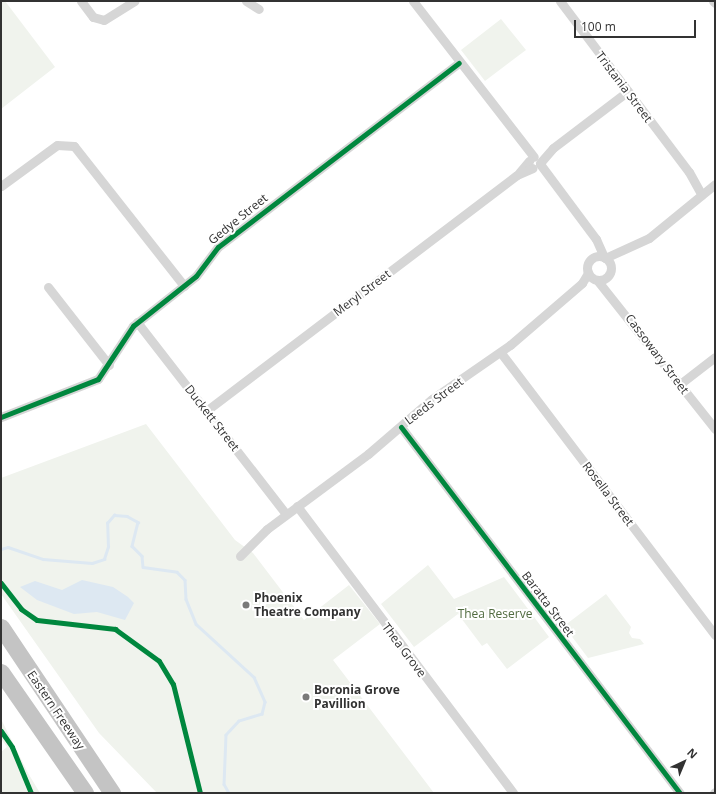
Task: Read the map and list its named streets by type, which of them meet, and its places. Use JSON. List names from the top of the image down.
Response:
{
  "streets": {
    "highway": ["Eastern Freeway"],
    "street": [
      "Tristania Street",
      "Gedye Street",
      "Meryl Street",
      "Cassowary Street",
      "Leeds Street",
      "Duckett Street",
      "Rosella Street",
      "Baratta Street",
      "Thea Grove"
    ]
  },
  "crossings": [
    ["Gedye Street", "Duckett Street"],
    ["Meryl Street", "Duckett Street"],
    ["Cassowary Street", "Leeds Street"],
    ["Leeds Street", "Duckett Street"],
    ["Leeds Street", "Rosella Street"],
    ["Leeds Street", "Baratta Street"],
    ["Leeds Street", "Thea Grove"]
  ],
  "parks": ["Thea Reserve"],
  "places": ["Phoenix Theatre Company", "Boronia Grove Pavillion"],
  "scale_bar": "100 m",
  "north": "top right"
}
